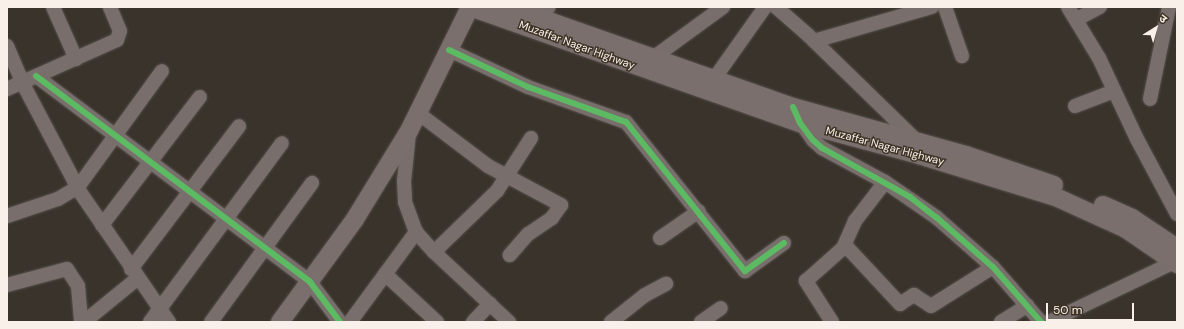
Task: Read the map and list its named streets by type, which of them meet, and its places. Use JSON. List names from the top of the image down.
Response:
{
  "streets": {
    "main road": ["Muzaffar Nagar Highway"]
  },
  "scale_bar": "50 m",
  "north": "top right"
}
